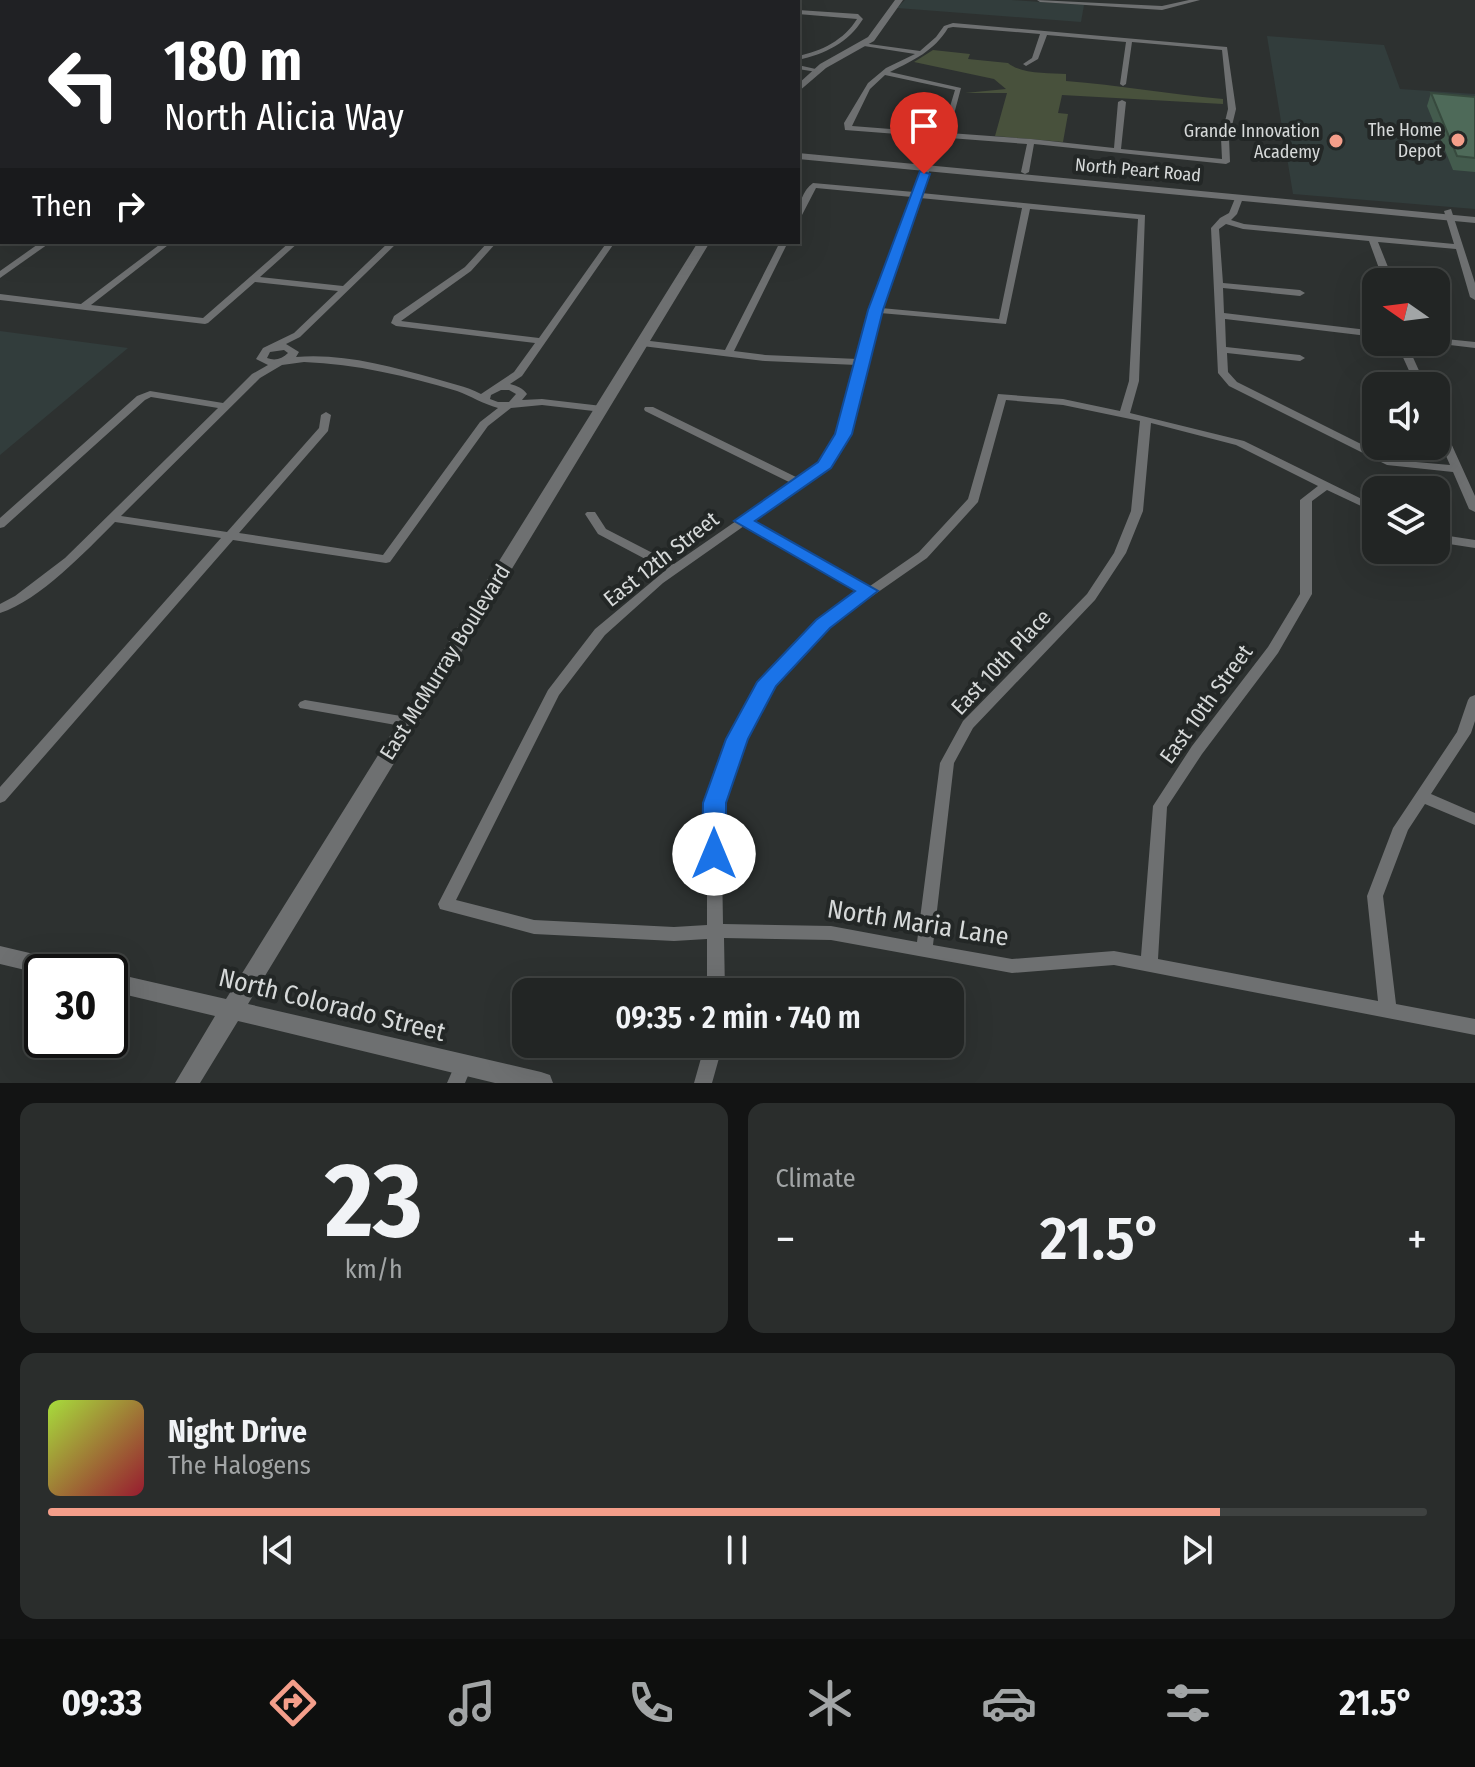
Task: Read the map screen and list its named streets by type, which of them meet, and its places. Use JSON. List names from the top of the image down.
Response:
{
  "streets": {
    "street": [
      "North Peart Road",
      "East 12th Street",
      "East McMurray Boulevard",
      "East 10th Place",
      "East 10th Street",
      "North Maria Lane",
      "North Colorado Street"
    ]
  },
  "crossings": [
    ["North Peart Road", "East 12th Street"],
    ["East 12th Street", "North Maria Lane"],
    ["East McMurray Boulevard", "North Colorado Street"],
    ["East 10th Place", "North Maria Lane"],
    ["East 10th Street", "North Maria Lane"]
  ],
  "places": ["The Home Depot", "Grande Innovation Academy"],
  "north": "left",
  "page": {
    "turn": ["180 m", "North Alicia Way"],
    "then": "Then",
    "limit": "30",
    "trip": "09:35 · 2 min · 740 m",
    "tile": [
      ["23", "km/h"],
      "Climate"
    ],
    "heat": ["−", "21.5°", "+"],
    "song": ["Night Drive", "The Halogens"],
    "tabs": ["09:33", "21.5°"]
  }
}
